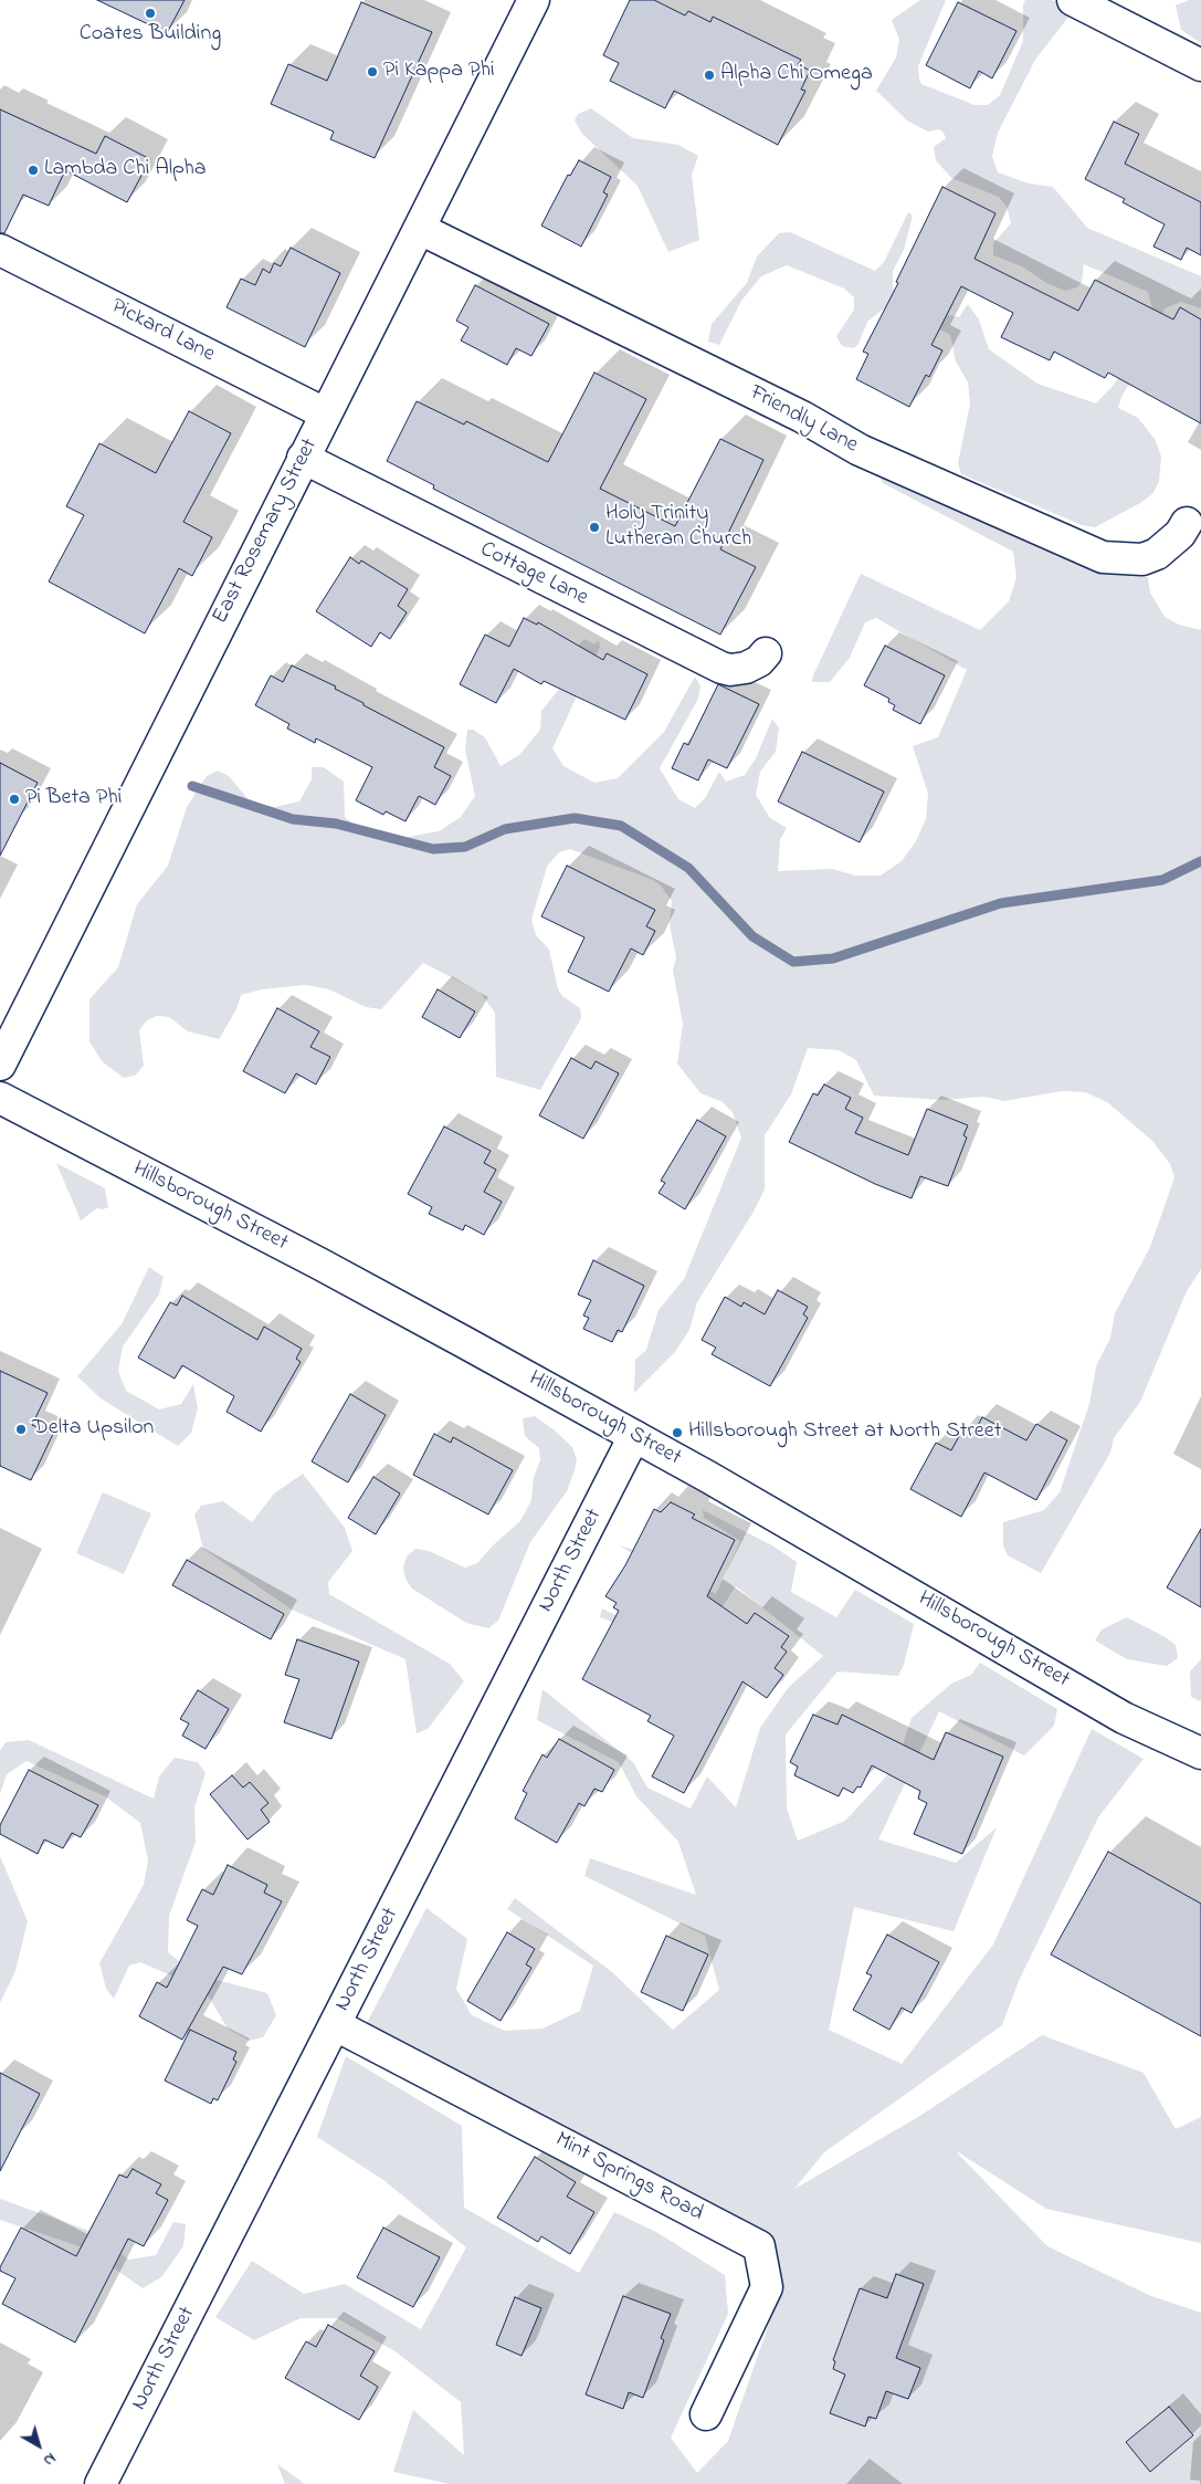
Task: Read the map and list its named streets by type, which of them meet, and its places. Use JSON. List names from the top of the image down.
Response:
{
  "streets": {
    "street": [
      "Pickard Lane",
      "Friendly Lane",
      "East Rosemary Street",
      "Cottage Lane",
      "Hillsborough Street",
      "North Street",
      "Mint Springs Road"
    ]
  },
  "crossings": [
    ["Pickard Lane", "East Rosemary Street"],
    ["Friendly Lane", "East Rosemary Street"],
    ["East Rosemary Street", "Cottage Lane"],
    ["Hillsborough Street", "North Street"],
    ["North Street", "Mint Springs Road"]
  ],
  "places": [
    "Coates Building",
    "Pi Kappa Phi",
    "Alpha Chi Omega",
    "Lambda Chi Alpha",
    "Holy Trinity Lutheran Church",
    "Pi Beta Phi",
    "Delta Upsilon",
    "Hillsborough Street at North Street"
  ],
  "north": "bottom right"
}
